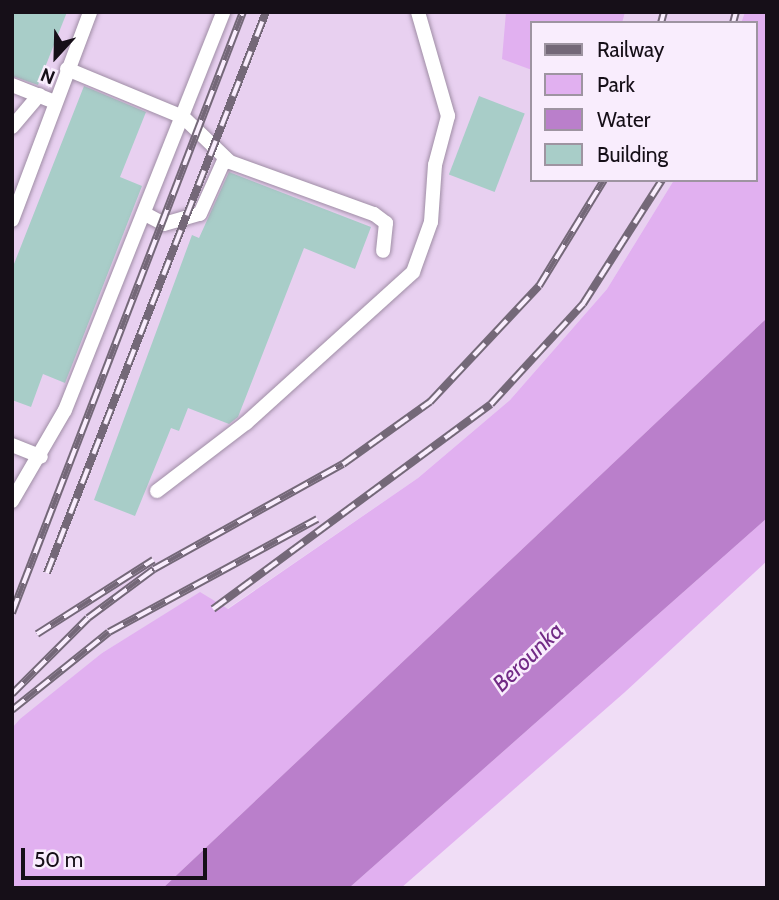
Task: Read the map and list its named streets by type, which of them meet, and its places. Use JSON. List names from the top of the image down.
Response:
{
  "water": ["Berounka"],
  "legend": [
    "Railway",
    "Park",
    "Water",
    "Building"
  ],
  "scale_bar": "50 m",
  "north": "bottom"
}
